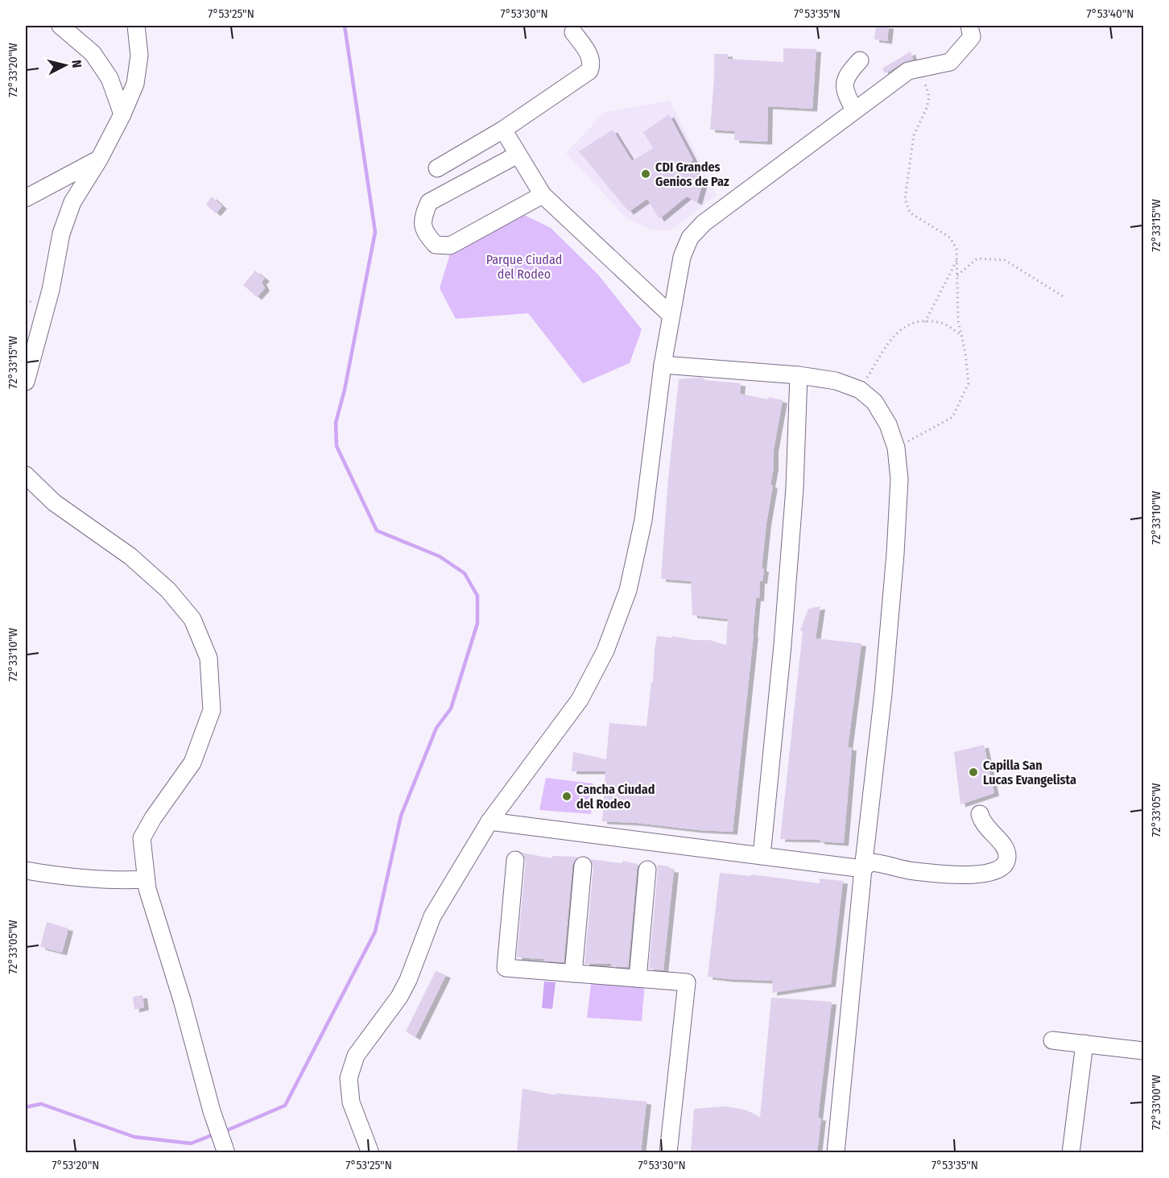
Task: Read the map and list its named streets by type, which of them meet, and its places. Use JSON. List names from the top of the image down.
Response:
{
  "parks": ["Parque Ciudad del Rodeo"],
  "places": ["CDI Grandes Genios de Paz", "Capilla San Lucas Evangelista", "Cancha Ciudad del Rodeo"],
  "north": "right",
  "coordinates": [
    "7°53'25\"N",
    "7°53'30\"N",
    "7°53'35\"N",
    "7°53'40\"N",
    "72°33'20\"W",
    "72°33'15\"W",
    "72°33'10\"W",
    "72°33'05\"W",
    "72°33'00\"W",
    "7°53'20\"N"
  ]
}
